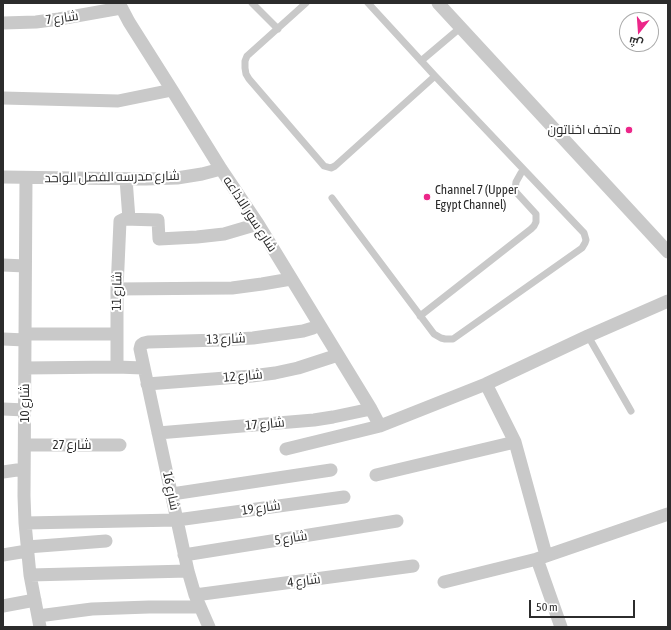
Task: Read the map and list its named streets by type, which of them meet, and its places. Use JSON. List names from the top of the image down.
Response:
{
  "streets": {
    "street": [
      "شارع 7",
      "شارع مدرسه الفصل الواحد",
      "شارع سور الاذاعه",
      "شارع 11",
      "شارع 13",
      "شارع 12",
      "شارع 10",
      "شارع 17",
      "شارع 27",
      "شارع 16",
      "شارع 19",
      "شارع 5",
      "شارع 4"
    ]
  },
  "crossings": [
    ["شارع 7", "شارع سور الاذاعه"],
    ["شارع مدرسه الفصل الواحد", "شارع سور الاذاعه"],
    ["شارع مدرسه الفصل الواحد", "شارع 10"],
    ["شارع سور الاذاعه", "شارع 13"],
    ["شارع سور الاذاعه", "شارع 12"],
    ["شارع سور الاذاعه", "شارع 17"],
    ["شارع 13", "شارع 16"],
    ["شارع 12", "شارع 16"],
    ["شارع 10", "شارع 27"],
    ["شارع 10", "شارع 19"],
    ["شارع 10", "شارع 4"],
    ["شارع 17", "شارع 16"],
    ["شارع 16", "شارع 19"],
    ["شارع 16", "شارع 5"],
    ["شارع 16", "شارع 4"]
  ],
  "places": ["متحف اخناتون", "Channel 7 (Upper Egypt Channel)"],
  "scale_bar": "50 m",
  "north": "bottom"
}
